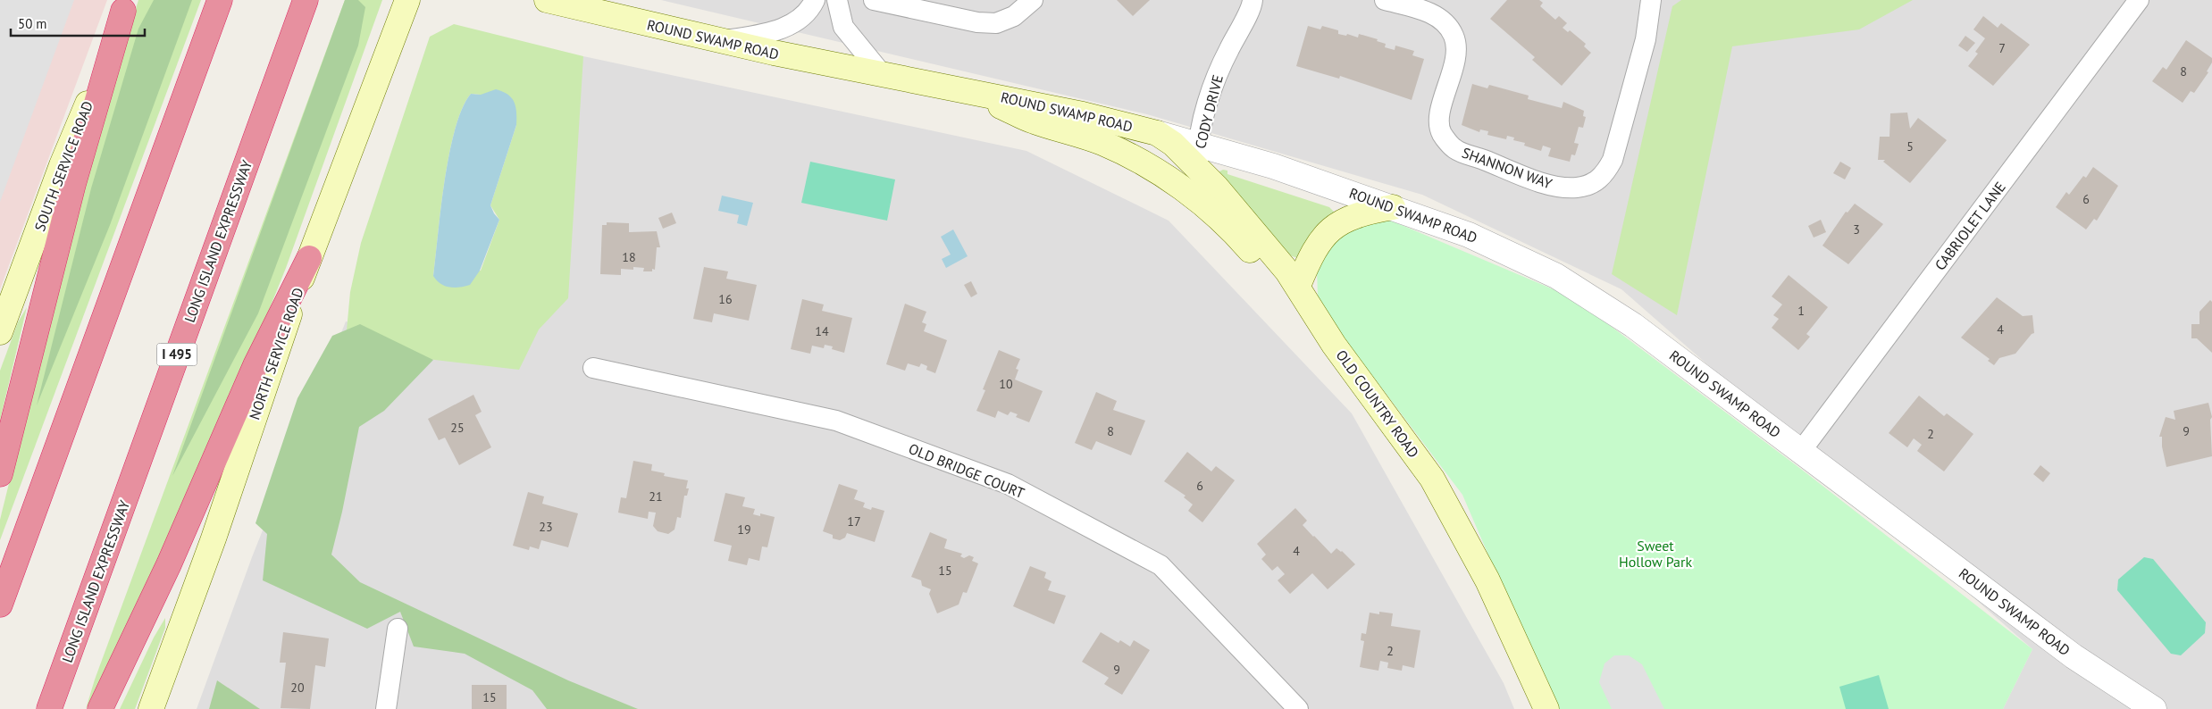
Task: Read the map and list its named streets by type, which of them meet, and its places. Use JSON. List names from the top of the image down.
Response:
{
  "streets": {
    "highway": ["LONG ISLAND EXPRESSWAY", "I 495"],
    "main road": [
      "ROUND SWAMP ROAD",
      "SOUTH SERVICE ROAD",
      "NORTH SERVICE ROAD",
      "OLD COUNTRY ROAD"
    ],
    "street": [
      "CODY DRIVE",
      "SHANNON WAY",
      "CABRIOLET LANE",
      "OLD BRIDGE COURT"
    ]
  },
  "crossings": [
    ["ROUND SWAMP ROAD", "CODY DRIVE"],
    ["ROUND SWAMP ROAD", "CABRIOLET LANE"],
    ["ROUND SWAMP ROAD", "OLD COUNTRY ROAD"],
    ["CODY DRIVE", "OLD COUNTRY ROAD"]
  ],
  "parks": ["Sweet Hollow Park"],
  "house_numbers": [
    "7",
    "8",
    "5",
    "6",
    "3",
    "18",
    "16",
    "1",
    "4",
    "14",
    "10",
    "25",
    "8",
    "9",
    "2",
    "6",
    "21",
    "17",
    "23",
    "19",
    "4",
    "15",
    "2",
    "9",
    "20",
    "15"
  ],
  "scale_bar": "50 m"
}
